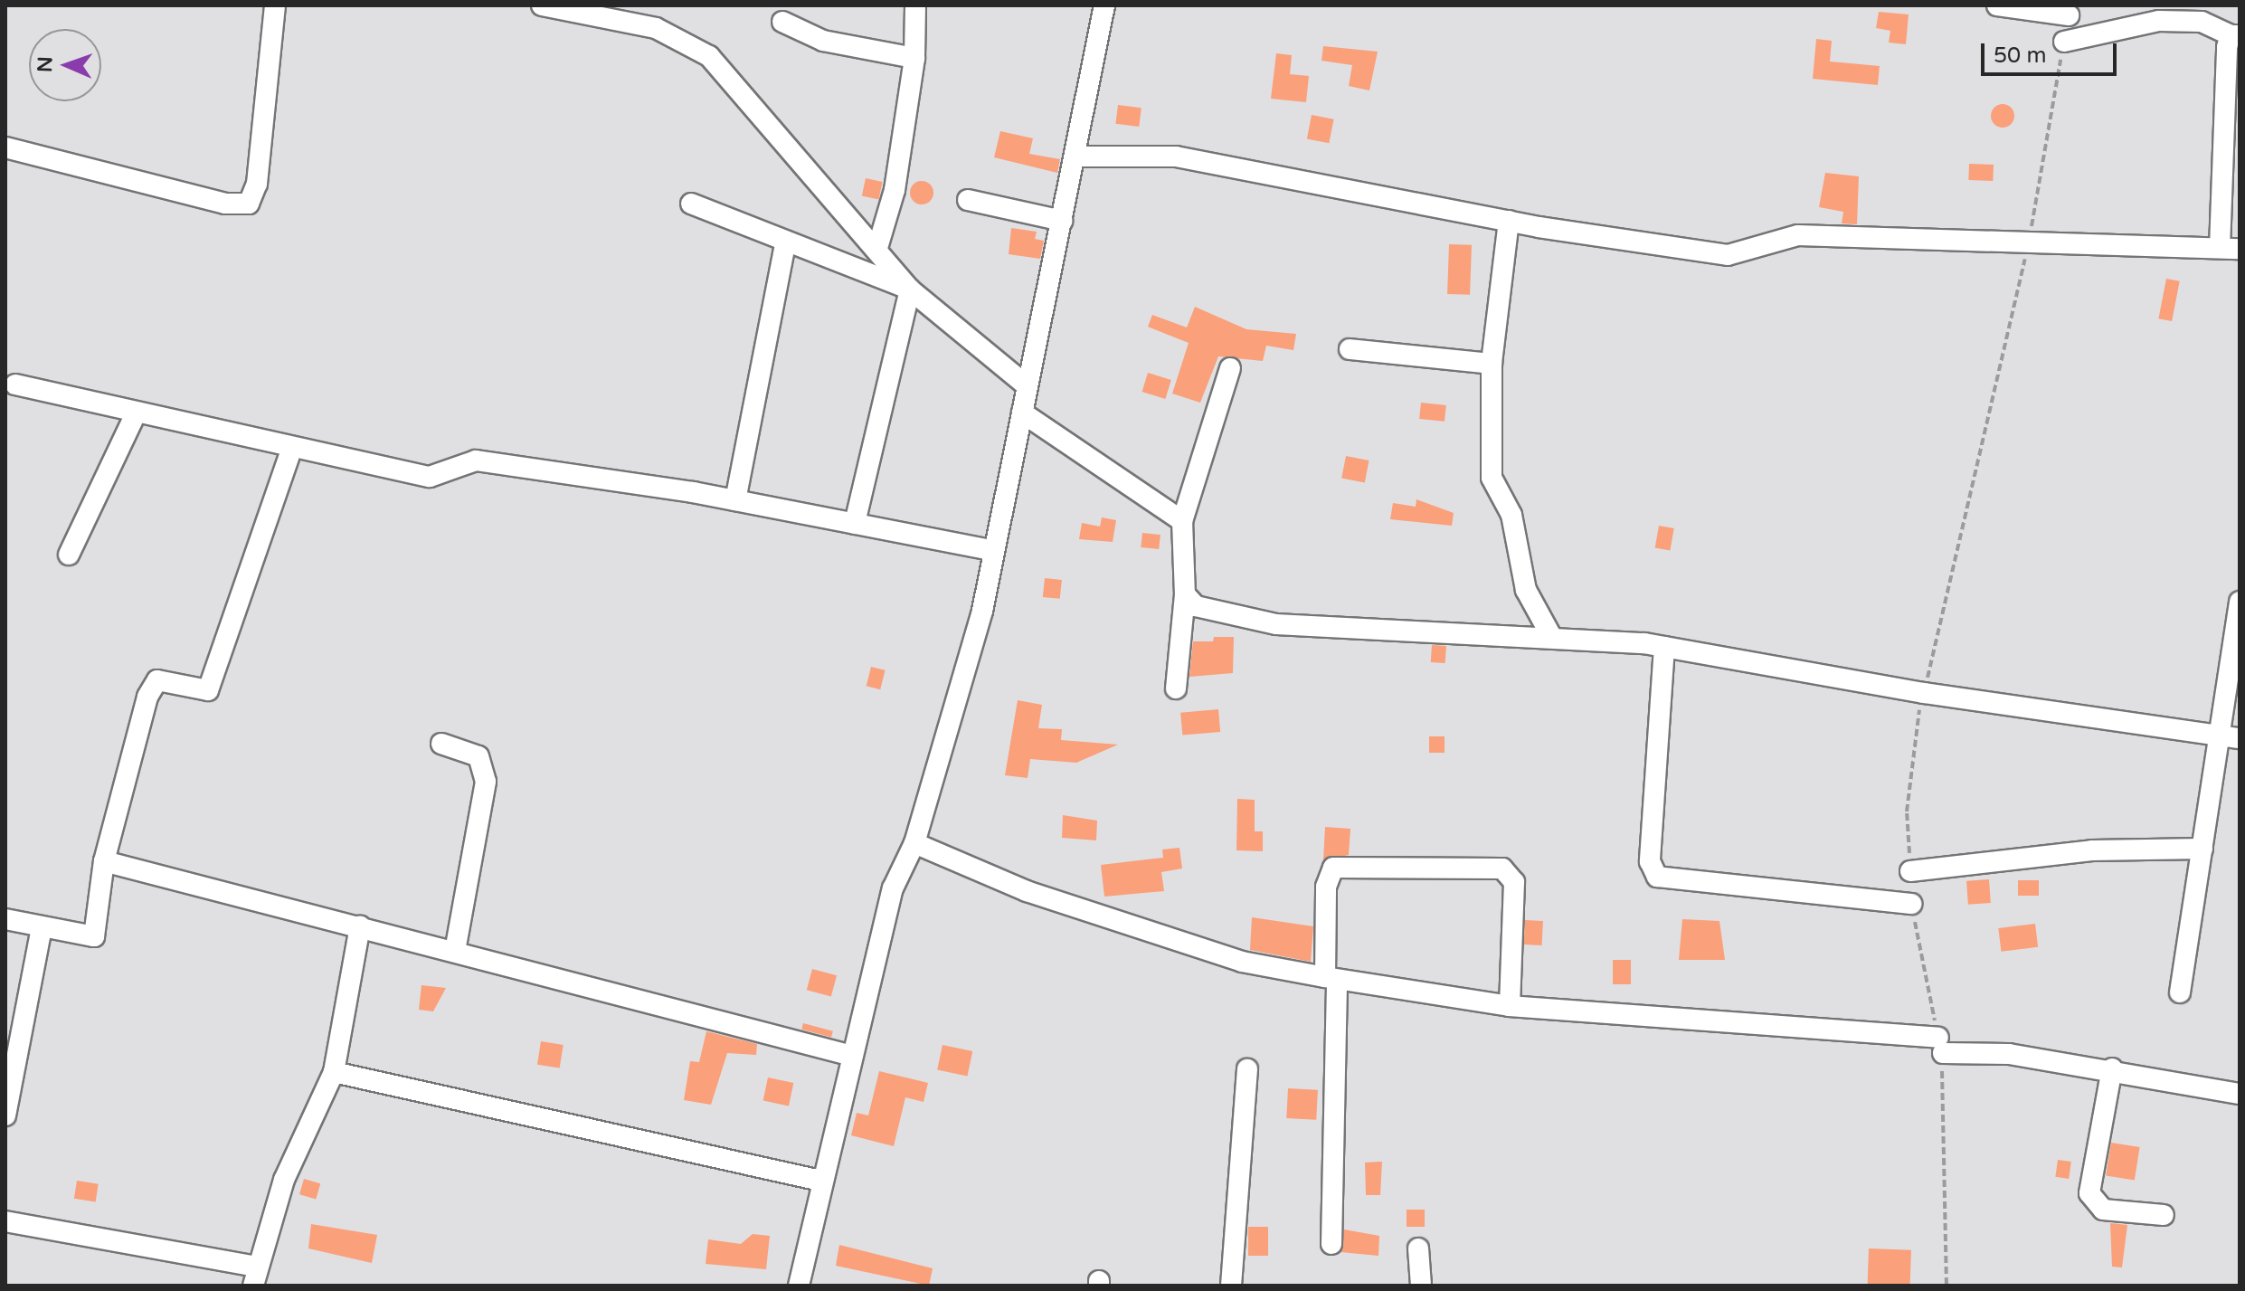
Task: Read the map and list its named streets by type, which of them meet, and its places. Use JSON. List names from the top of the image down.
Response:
{
  "scale_bar": "50 m",
  "north": "left"
}
